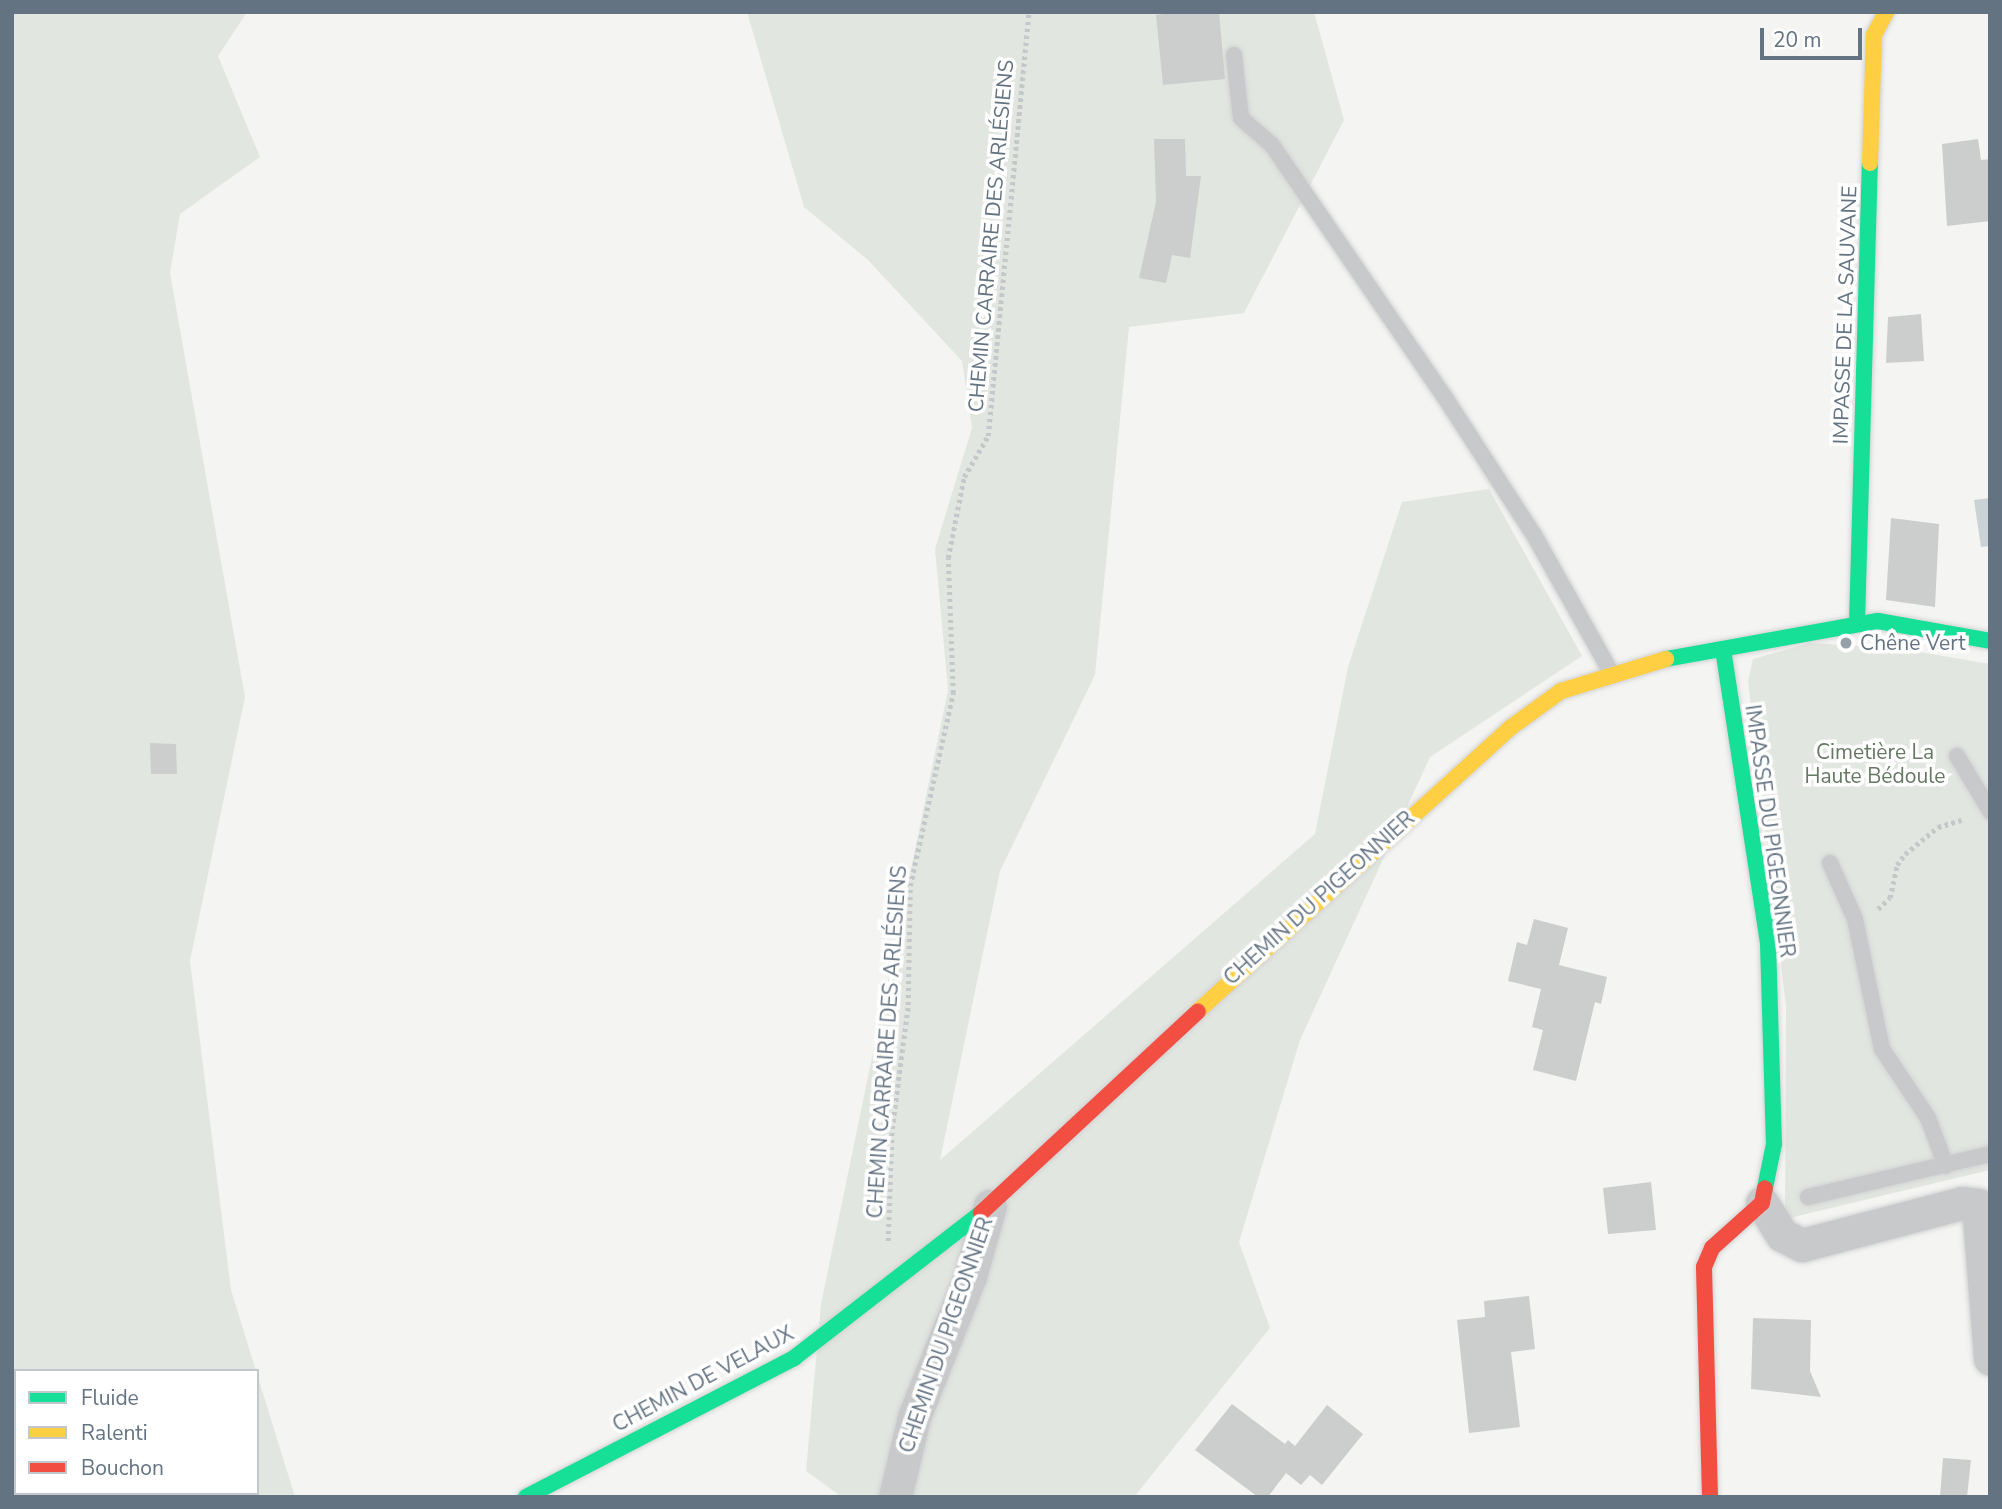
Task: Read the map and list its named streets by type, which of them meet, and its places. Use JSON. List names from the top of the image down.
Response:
{
  "streets": {
    "street": [
      "IMPASSE DE LA SAUVANE",
      "IMPASSE DU PIGEONNIER",
      "CHEMIN DU PIGEONNIER",
      "CHEMIN DE VELAUX"
    ],
    "path": ["CHEMIN CARRAIRE DES ARLÉSIENS"]
  },
  "crossings": [
    ["CHEMIN CARRAIRE DES ARLÉSIENS", "CHEMIN DE VELAUX"],
    ["IMPASSE DE LA SAUVANE", "CHEMIN DU PIGEONNIER"],
    ["IMPASSE DU PIGEONNIER", "CHEMIN DU PIGEONNIER"],
    ["CHEMIN DU PIGEONNIER", "CHEMIN DE VELAUX"]
  ],
  "parks": ["Cimetière La Haute Bédoule"],
  "places": ["Chêne Vert"],
  "legend": ["Fluide", "Ralenti", "Bouchon"],
  "scale_bar": "20 m"
}
